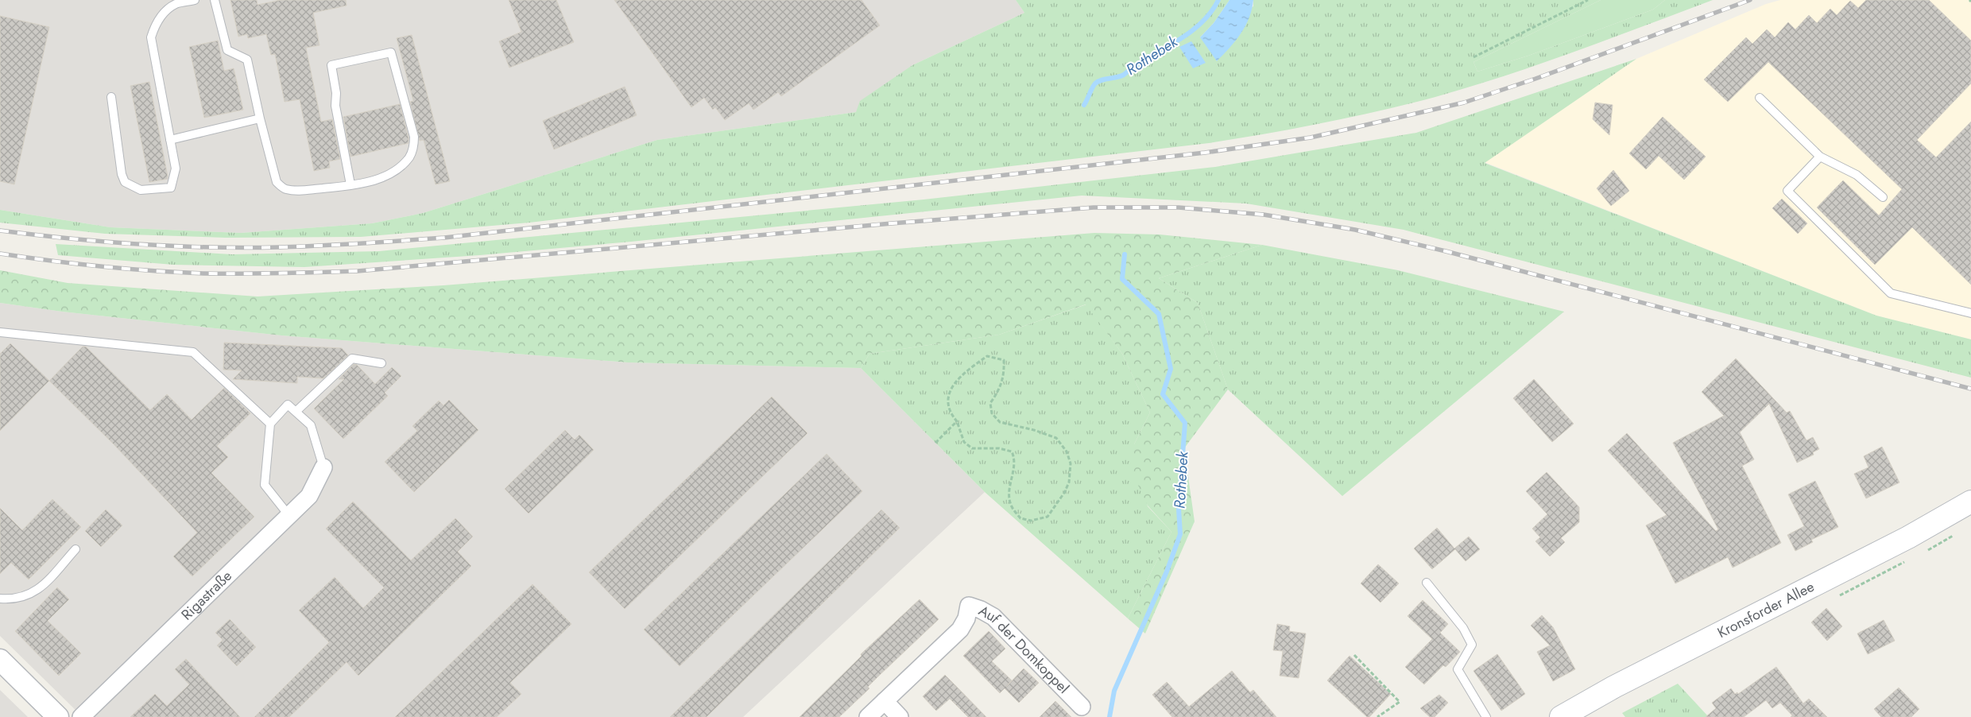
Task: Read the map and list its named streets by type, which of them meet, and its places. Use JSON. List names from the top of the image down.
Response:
{
  "streets": {
    "main road": ["Kronsforder Allee"],
    "street": ["Rigastraße", "Auf der Domkoppel"]
  },
  "water": ["Rothebek"]
}
